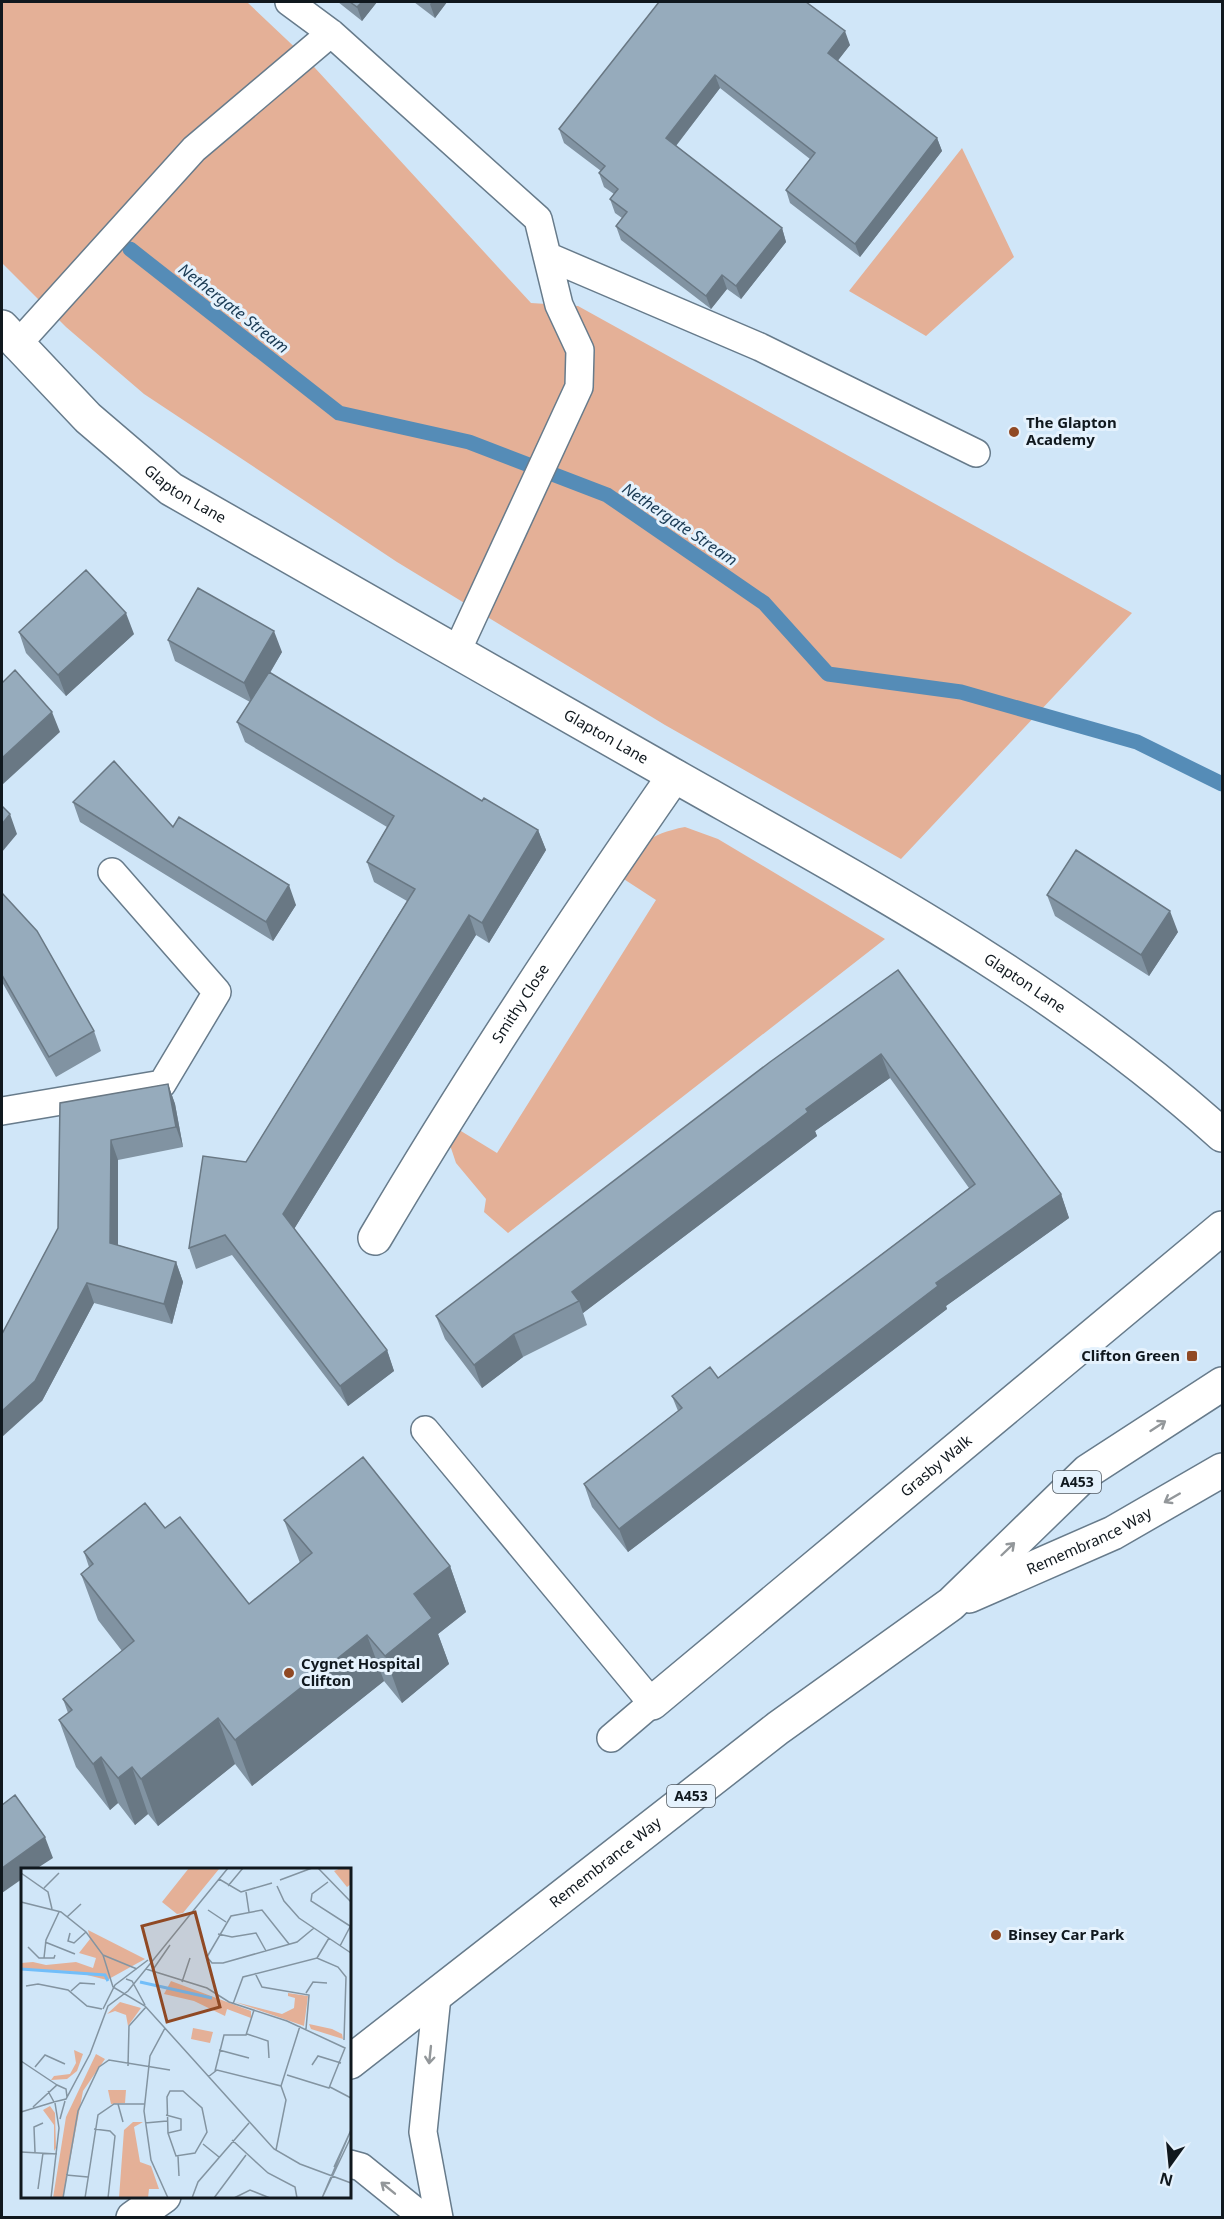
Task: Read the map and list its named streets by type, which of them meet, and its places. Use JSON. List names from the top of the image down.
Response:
{
  "streets": {
    "main road": [
      "Glapton Lane",
      "Smithy Close",
      "Grasby Walk",
      "A453",
      "Remembrance Way"
    ]
  },
  "crossings": [
    ["Glapton Lane", "Smithy Close"]
  ],
  "water": ["Nethergate Stream"],
  "places": {
    "other": ["The Glapton Academy", "Cygnet Hospital Clifton", "Binsey Car Park"],
    "transit": ["Clifton Green"]
  },
  "north": "bottom"
}
